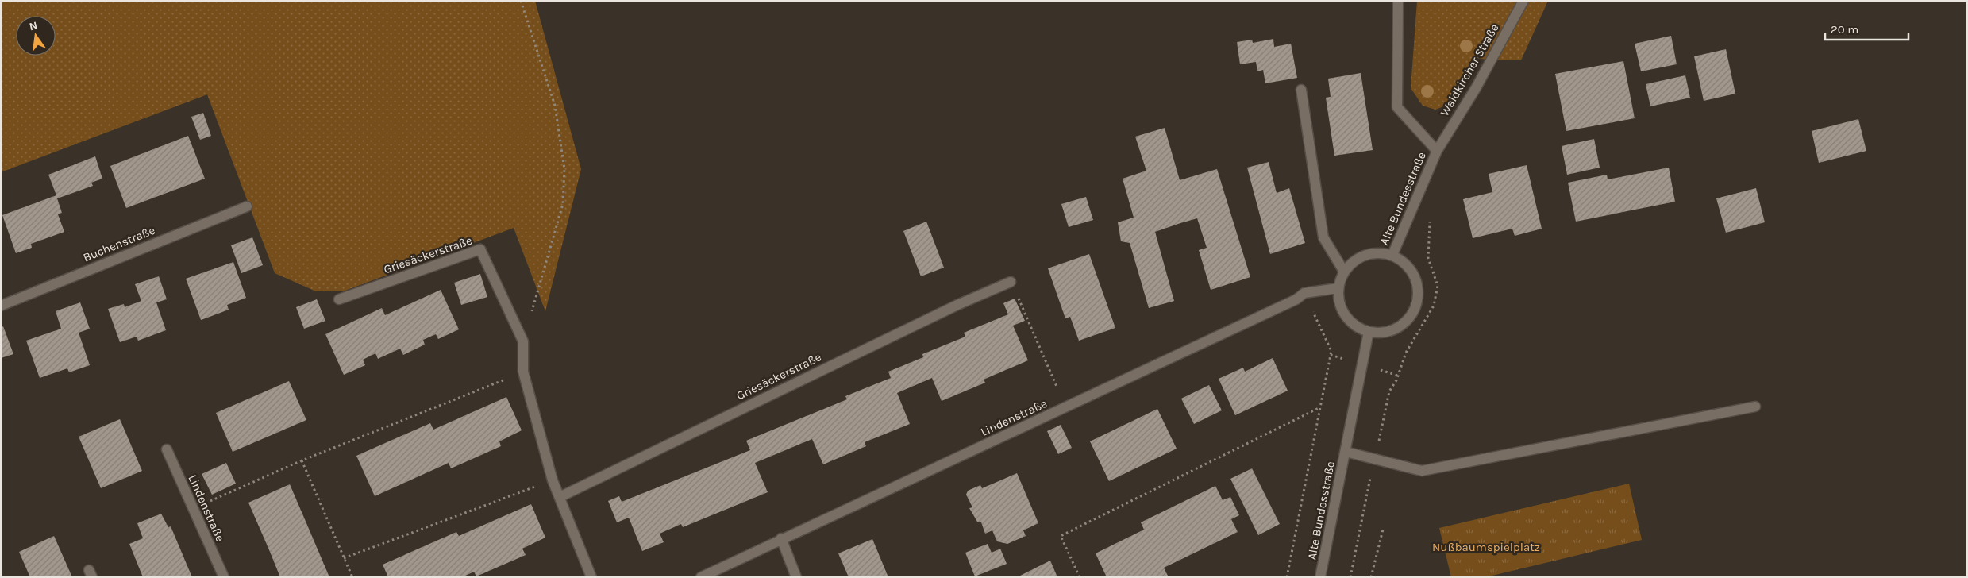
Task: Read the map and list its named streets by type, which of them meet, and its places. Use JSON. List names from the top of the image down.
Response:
{
  "streets": {
    "street": [
      "Waldkircher Straße",
      "Alte Bundesstraße",
      "Buchenstraße",
      "Griesäckerstraße",
      "Lindenstraße"
    ]
  },
  "crossings": [
    ["Waldkircher Straße", "Alte Bundesstraße"],
    ["Alte Bundesstraße", "Lindenstraße"]
  ],
  "parks": ["Nußbaumspielplatz"],
  "scale_bar": "20 m",
  "north": "top"
}
